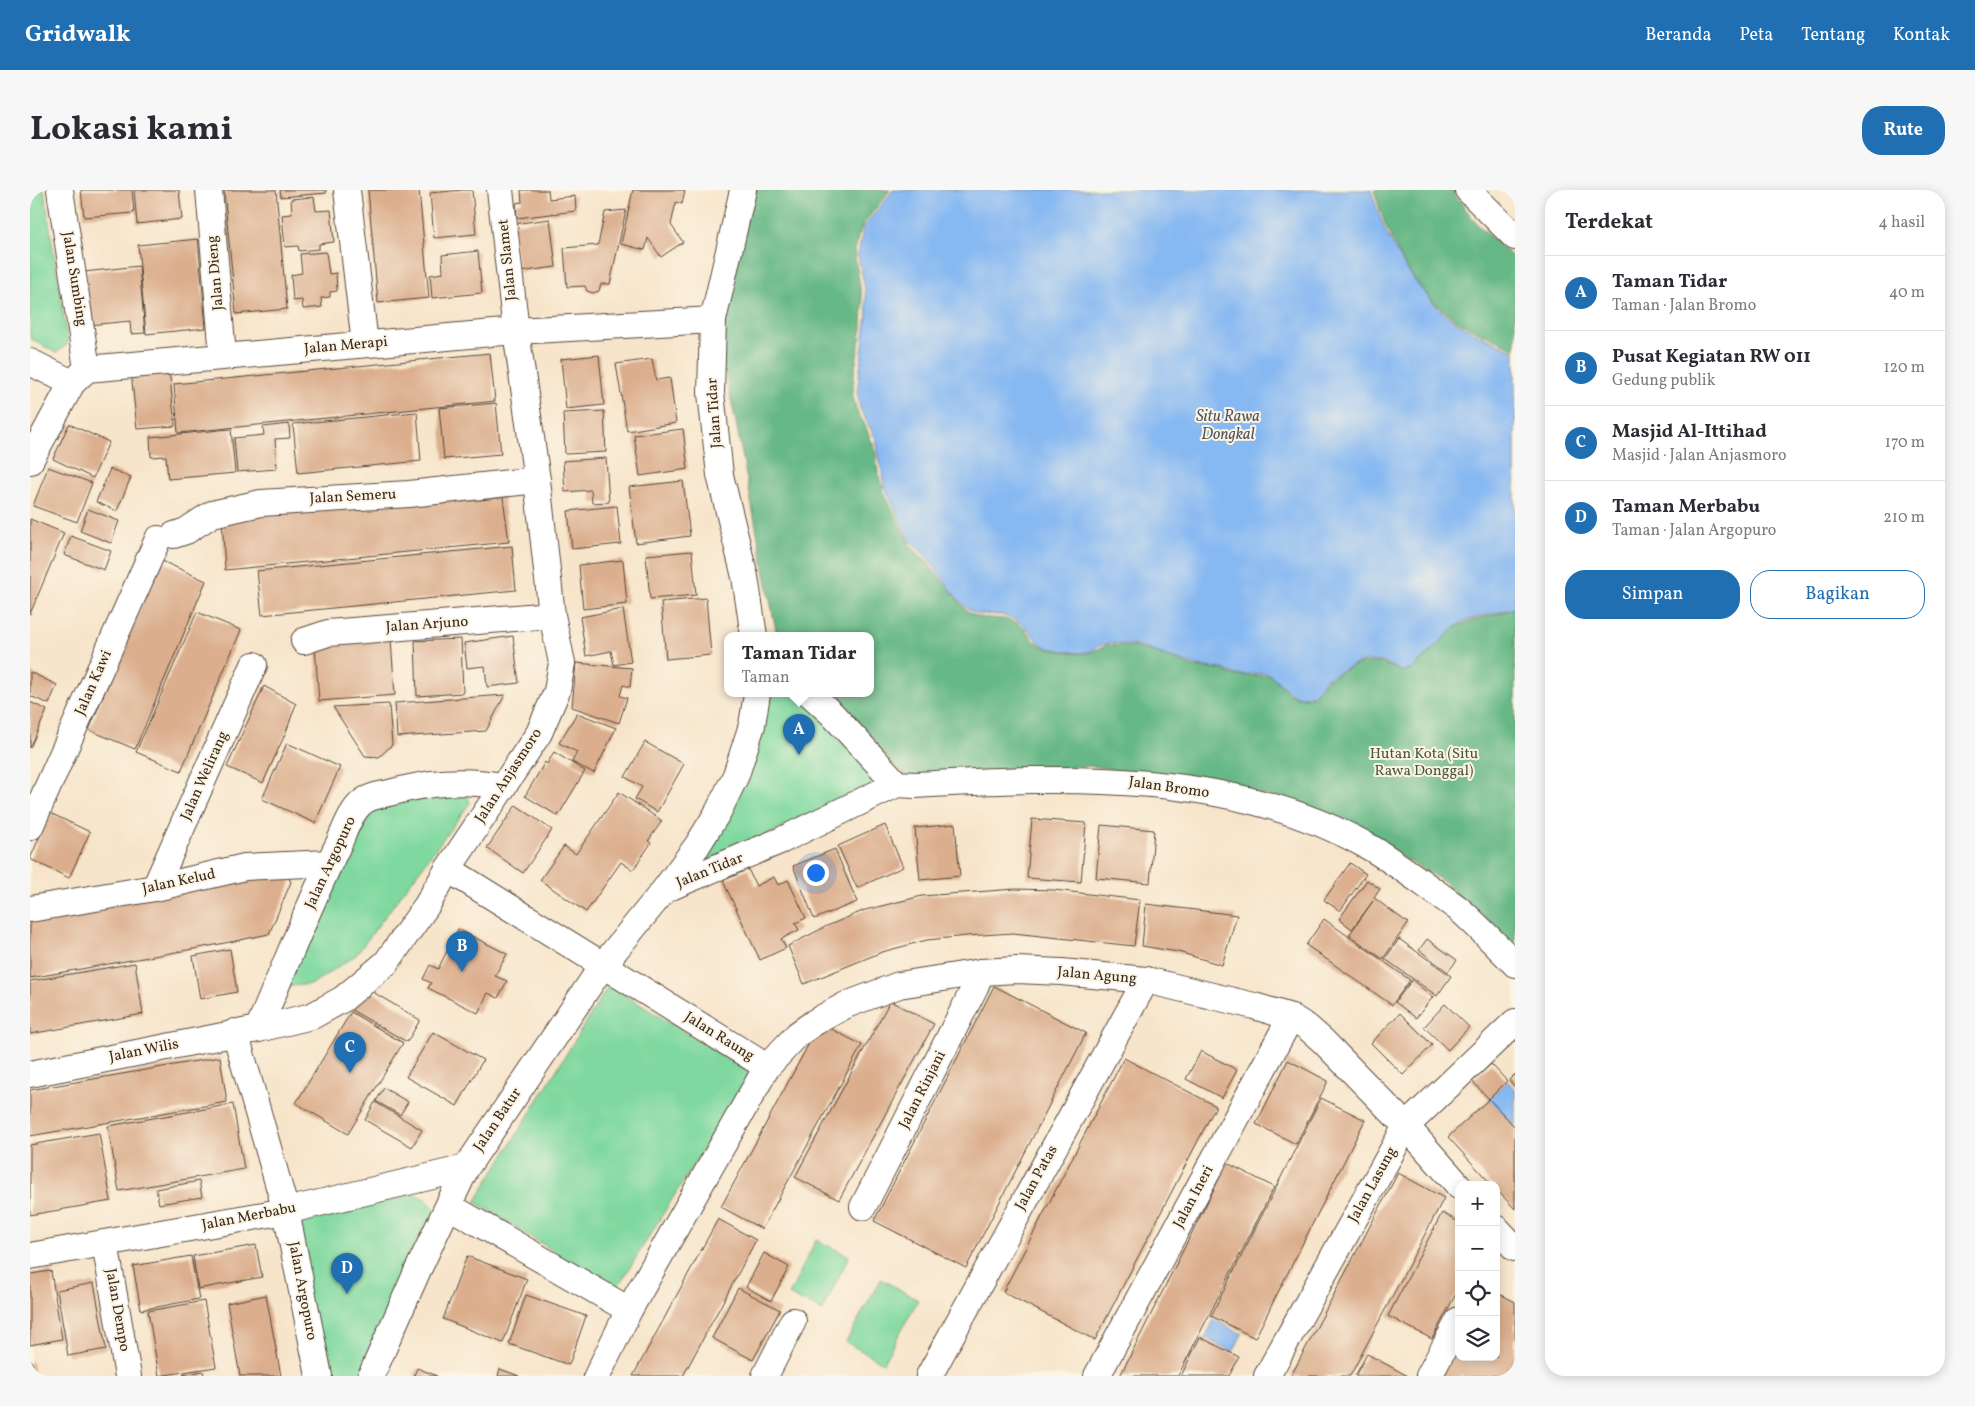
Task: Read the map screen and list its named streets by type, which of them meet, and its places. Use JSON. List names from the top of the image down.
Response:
{
  "streets": {
    "street": [
      "Jalan Slamet",
      "Jalan Dieng",
      "Jalan Sumbing",
      "Jalan Merapi",
      "Jalan Tidar",
      "Jalan Semeru",
      "Jalan Arjuno",
      "Jalan Kawi",
      "Jalan Welirang",
      "Jalan Anjasmoro",
      "Jalan Bromo",
      "Jalan Argopuro",
      "Jalan Kelud",
      "Jalan Agung",
      "Jalan Raung",
      "Jalan Wilis",
      "Jalan Rinjani",
      "Jalan Batur",
      "Jalan Patas",
      "Jalan Lasung",
      "Jalan Ineri",
      "Jalan Merbabu",
      "Jalan Dempo"
    ]
  },
  "crossings": [
    ["Jalan Slamet", "Jalan Merapi"],
    ["Jalan Slamet", "Jalan Anjasmoro"],
    ["Jalan Dieng", "Jalan Merapi"],
    ["Jalan Sumbing", "Jalan Merapi"],
    ["Jalan Merapi", "Jalan Tidar"],
    ["Jalan Merapi", "Jalan Anjasmoro"],
    ["Jalan Tidar", "Jalan Bromo"],
    ["Jalan Tidar", "Jalan Batur"],
    ["Jalan Semeru", "Jalan Kawi"],
    ["Jalan Semeru", "Jalan Anjasmoro"],
    ["Jalan Arjuno", "Jalan Anjasmoro"],
    ["Jalan Welirang", "Jalan Kelud"],
    ["Jalan Anjasmoro", "Jalan Argopuro"],
    ["Jalan Anjasmoro", "Jalan Raung"],
    ["Jalan Anjasmoro", "Jalan Wilis"],
    ["Jalan Argopuro", "Jalan Kelud"],
    ["Jalan Argopuro", "Jalan Wilis"],
    ["Jalan Argopuro", "Jalan Merbabu"],
    ["Jalan Agung", "Jalan Raung"],
    ["Jalan Agung", "Jalan Rinjani"],
    ["Jalan Agung", "Jalan Patas"],
    ["Jalan Agung", "Jalan Lasung"],
    ["Jalan Agung", "Jalan Ineri"],
    ["Jalan Raung", "Jalan Batur"],
    ["Jalan Batur", "Jalan Merbabu"],
    ["Jalan Merbabu", "Jalan Dempo"]
  ],
  "water": ["Situ Rawa Dongkal"],
  "parks": ["Hutan Kota (Situ Rawa Donggal)"],
  "page": {
    "header": "Gridwalk",
    "nav": [
      "Beranda",
      "Peta",
      "Tentang",
      "Kontak"
    ],
    "title": "Lokasi kami",
    "buttons": [
      "Rute",
      ["Simpan", "Bagikan"]
    ],
    "heading": ["Terdekat", "4 hasil"],
    "list": [
      {
        "mark": "A",
        "name": "Taman Tidar",
        "note": "Taman · Jalan Bromo",
        "value": "40 m"
      },
      {
        "mark": "B",
        "name": "Pusat Kegiatan RW 011",
        "note": "Gedung publik",
        "value": "120 m"
      },
      {
        "mark": "C",
        "name": "Masjid Al-Ittihad",
        "note": "Masjid · Jalan Anjasmoro",
        "value": "170 m"
      },
      {
        "mark": "D",
        "name": "Taman Merbabu",
        "note": "Taman · Jalan Argopuro",
        "value": "210 m"
      }
    ],
    "popup": ["Taman Tidar", "Taman"],
    "pins": [
      "A",
      "B",
      "C",
      "D"
    ],
    "map_buttons": ["+", "−"]
  }
}
